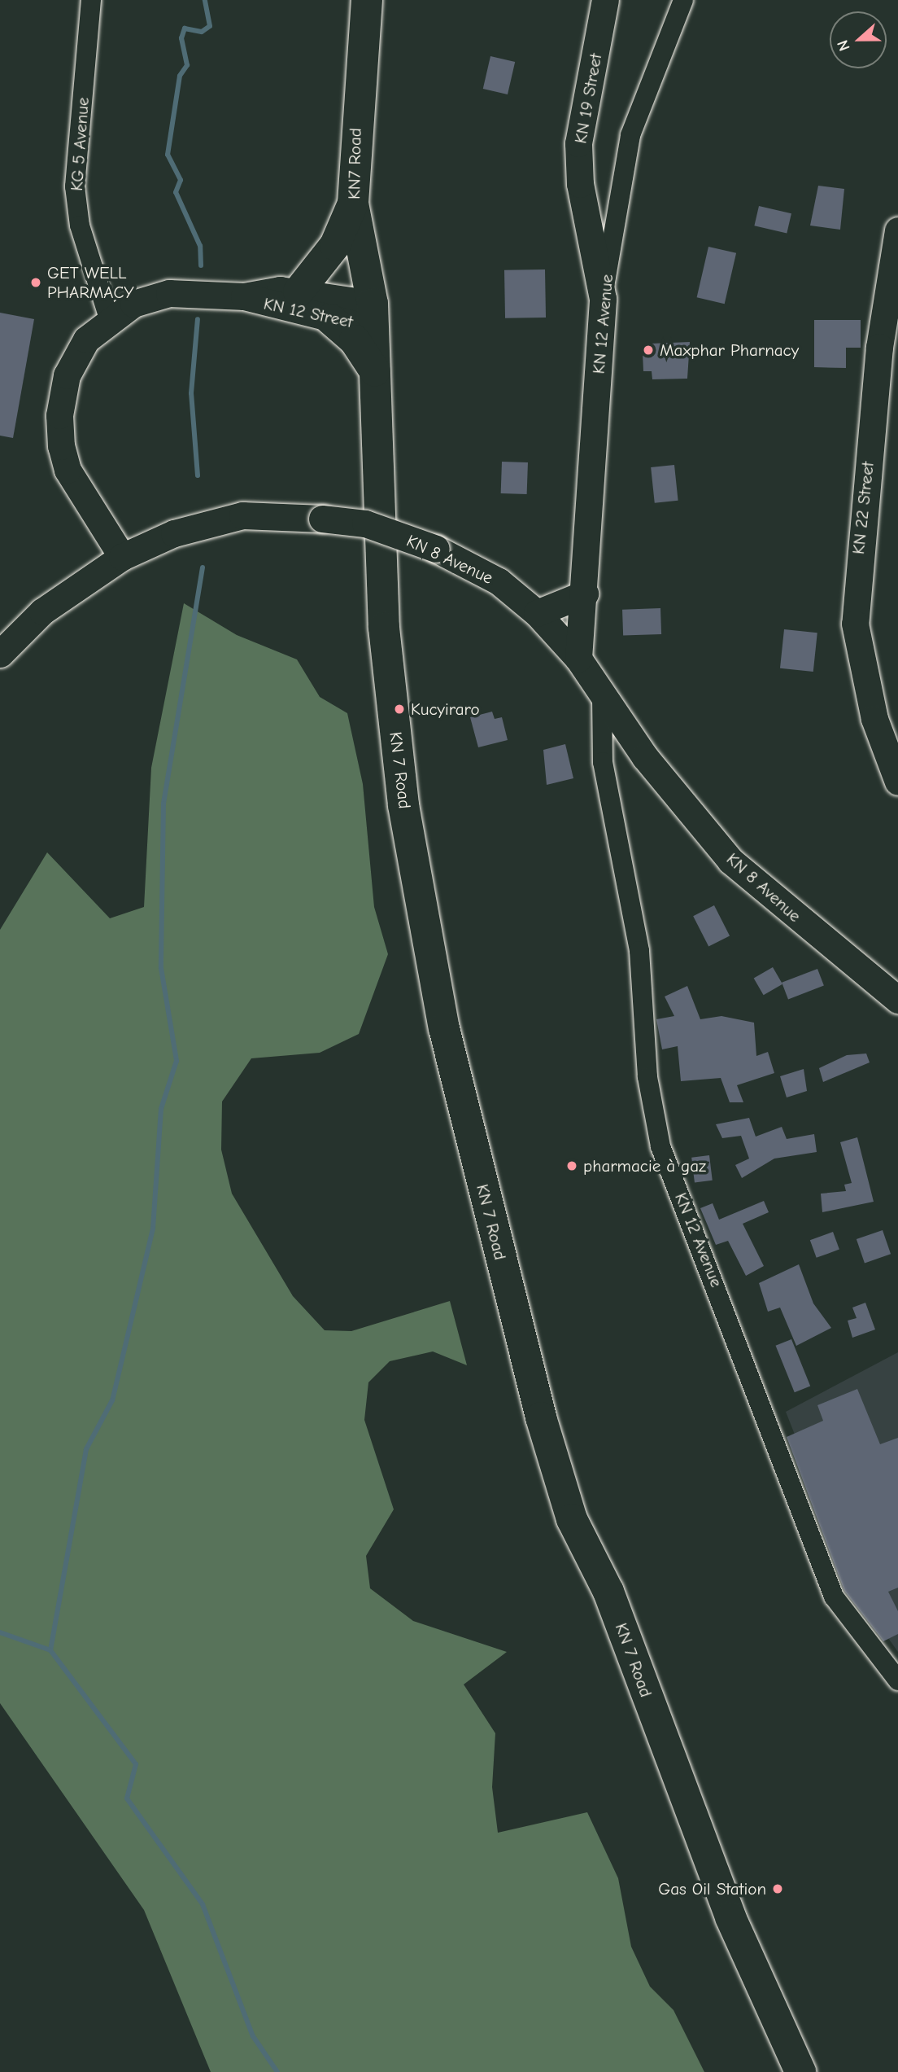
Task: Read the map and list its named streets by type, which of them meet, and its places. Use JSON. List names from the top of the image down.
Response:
{
  "streets": {
    "main road": [
      "KN 19 Street",
      "KN7 Road",
      "KN 12 Street",
      "KN 12 Avenue",
      "KN 22 Street",
      "KN 8 Avenue",
      "KN 7 Road"
    ],
    "street": ["KG 5 Avenue"]
  },
  "crossings": [
    ["KN 19 Street", "KN 12 Avenue"],
    ["KG 5 Avenue", "KN 12 Street"],
    ["KN7 Road", "KN 12 Street"],
    ["KN7 Road", "KN 7 Road"],
    ["KN 12 Street", "KN 8 Avenue"],
    ["KN 12 Street", "KN 7 Road"],
    ["KN 12 Avenue", "KN 8 Avenue"]
  ],
  "places": [
    "GET WELL PHARMACY",
    "Maxphar Pharnacy",
    "Kucyiraro",
    "pharmacie à gaz",
    "Gas Oil Station"
  ],
  "north": "left"
}
